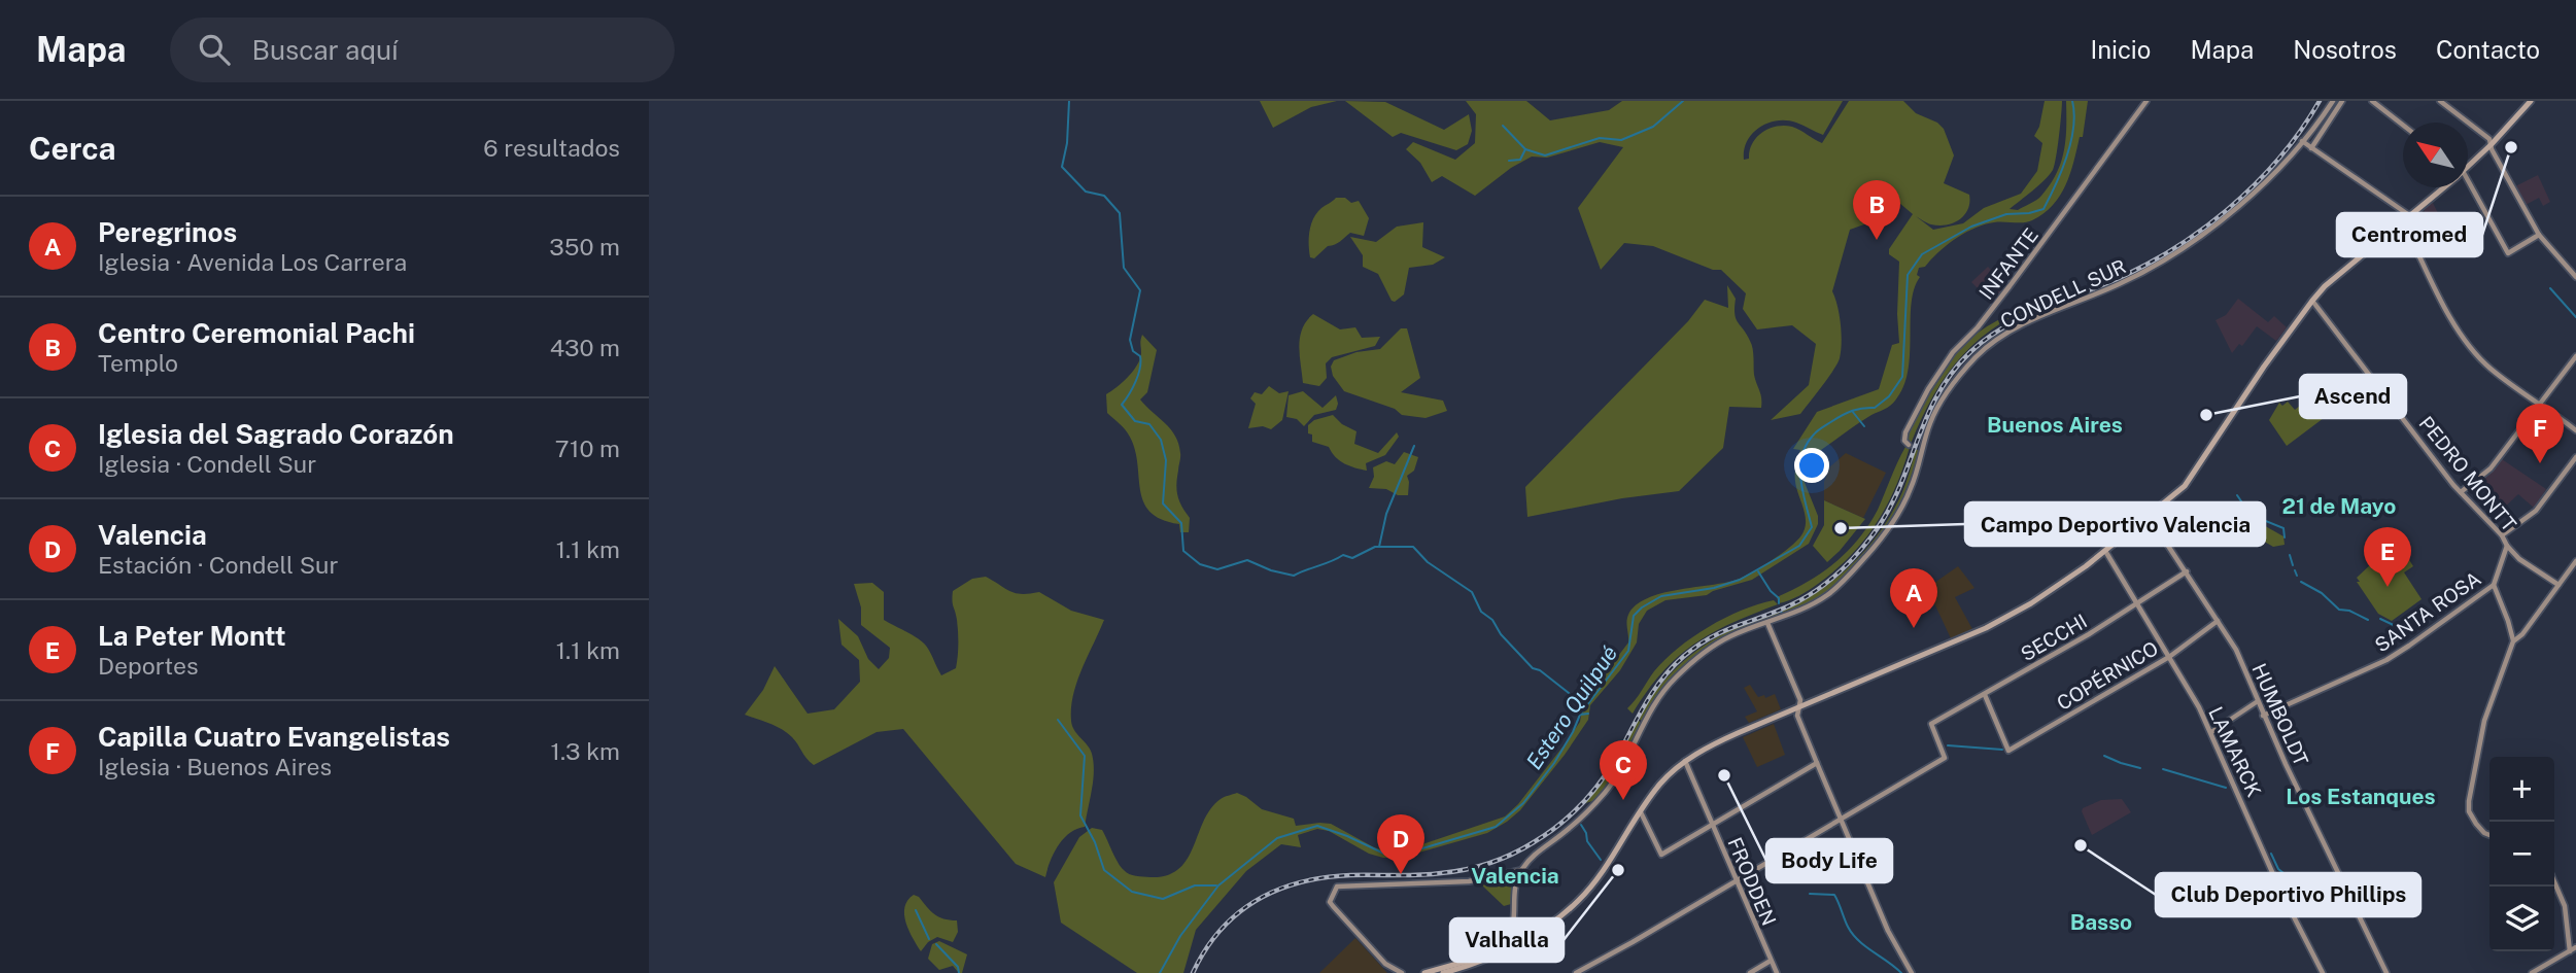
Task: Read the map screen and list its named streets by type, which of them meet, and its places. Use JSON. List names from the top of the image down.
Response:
{
  "streets": {
    "street": [
      "INFANTE",
      "CONDELL SUR",
      "PEDRO MONTT",
      "SANTA ROSA",
      "SECCHI",
      "COPÉRNICO",
      "HUMBOLDT",
      "LAMARCK",
      "FRODDEN"
    ]
  },
  "crossings": [
    ["PEDRO MONTT", "SANTA ROSA"],
    ["SANTA ROSA", "HUMBOLDT"],
    ["SECCHI", "COPÉRNICO"],
    ["SECCHI", "HUMBOLDT"],
    ["SECCHI", "LAMARCK"],
    ["COPÉRNICO", "HUMBOLDT"],
    ["COPÉRNICO", "LAMARCK"]
  ],
  "districts": [
    "Buenos Aires",
    "21 de Mayo",
    "Los Estanques",
    "Valencia",
    "Basso"
  ],
  "water": ["Estero Quilpué"],
  "places": [
    "Centromed",
    "Ascend",
    "Campo Deportivo Valencia",
    "Body Life",
    "Club Deportivo Phillips",
    "Valhalla"
  ],
  "north": "top left",
  "page": {
    "header": "Mapa",
    "search": "Buscar aquí",
    "nav": [
      "Inicio",
      "Mapa",
      "Nosotros",
      "Contacto"
    ],
    "heading": ["Cerca", "6 resultados"],
    "pins": [
      "B",
      "F",
      "E",
      "A",
      "C",
      "D"
    ],
    "list": [
      {
        "mark": "A",
        "name": "Peregrinos",
        "note": "Iglesia · Avenida Los Carrera",
        "value": "350 m"
      },
      {
        "mark": "B",
        "name": "Centro Ceremonial Pachi",
        "note": "Templo",
        "value": "430 m"
      },
      {
        "mark": "C",
        "name": "Iglesia del Sagrado Corazón",
        "note": "Iglesia · Condell Sur",
        "value": "710 m"
      },
      {
        "mark": "D",
        "name": "Valencia",
        "note": "Estación · Condell Sur",
        "value": "1.1 km"
      },
      {
        "mark": "E",
        "name": "La Peter Montt",
        "note": "Deportes",
        "value": "1.1 km"
      },
      {
        "mark": "F",
        "name": "Capilla Cuatro Evangelistas",
        "note": "Iglesia · Buenos Aires",
        "value": "1.3 km"
      }
    ],
    "map_buttons": ["+", "−"]
  }
}
